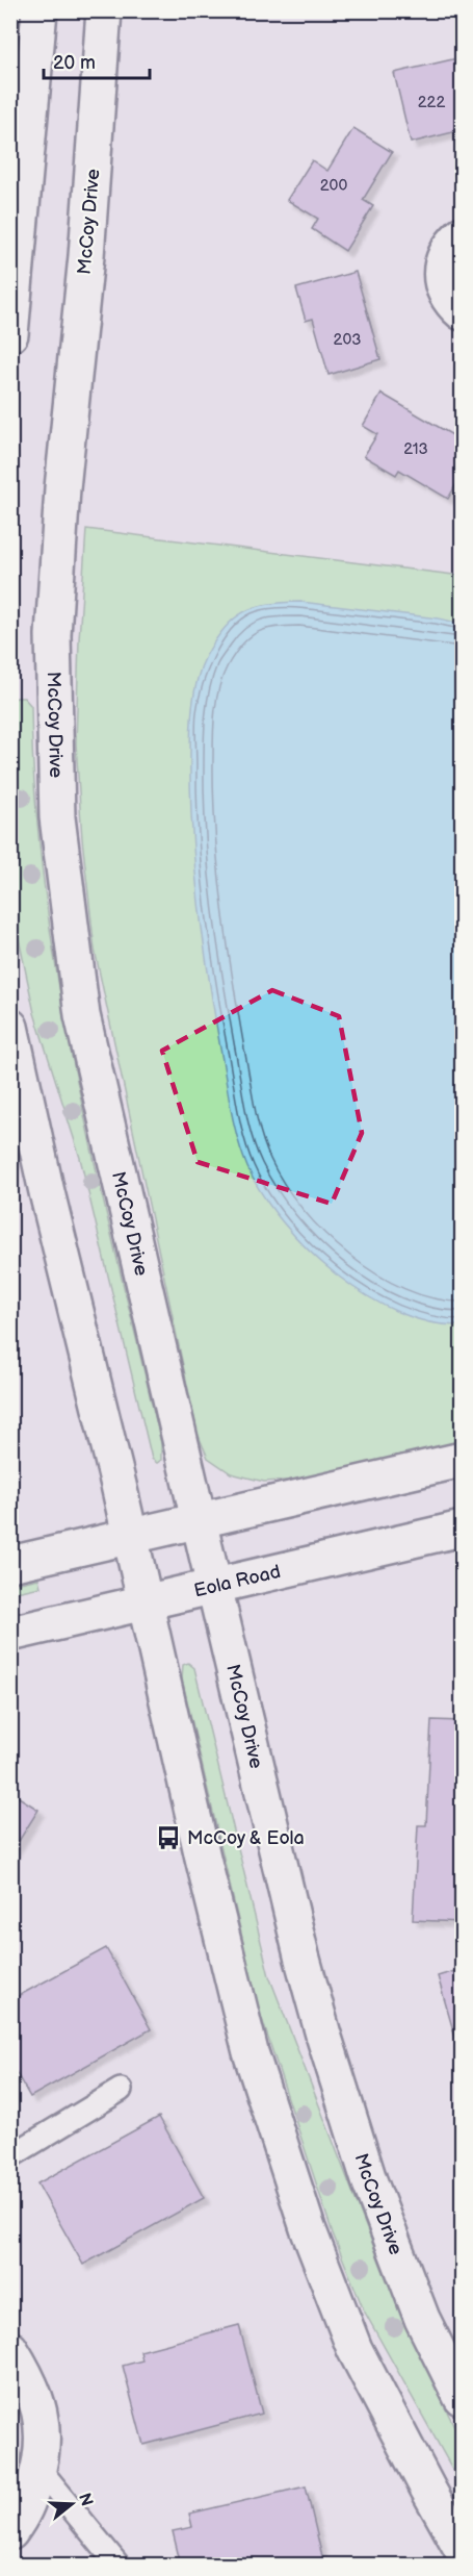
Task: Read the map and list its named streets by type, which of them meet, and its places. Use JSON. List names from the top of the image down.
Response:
{
  "streets": {
    "street": ["McCoy Drive", "Eola Road"]
  },
  "crossings": [
    ["McCoy Drive", "Eola Road"]
  ],
  "places": {
    "bus stop": ["McCoy & Eola"]
  },
  "house_numbers": [
    "222",
    "200",
    "203",
    "213"
  ],
  "scale_bar": "20 m",
  "north": "right"
}
